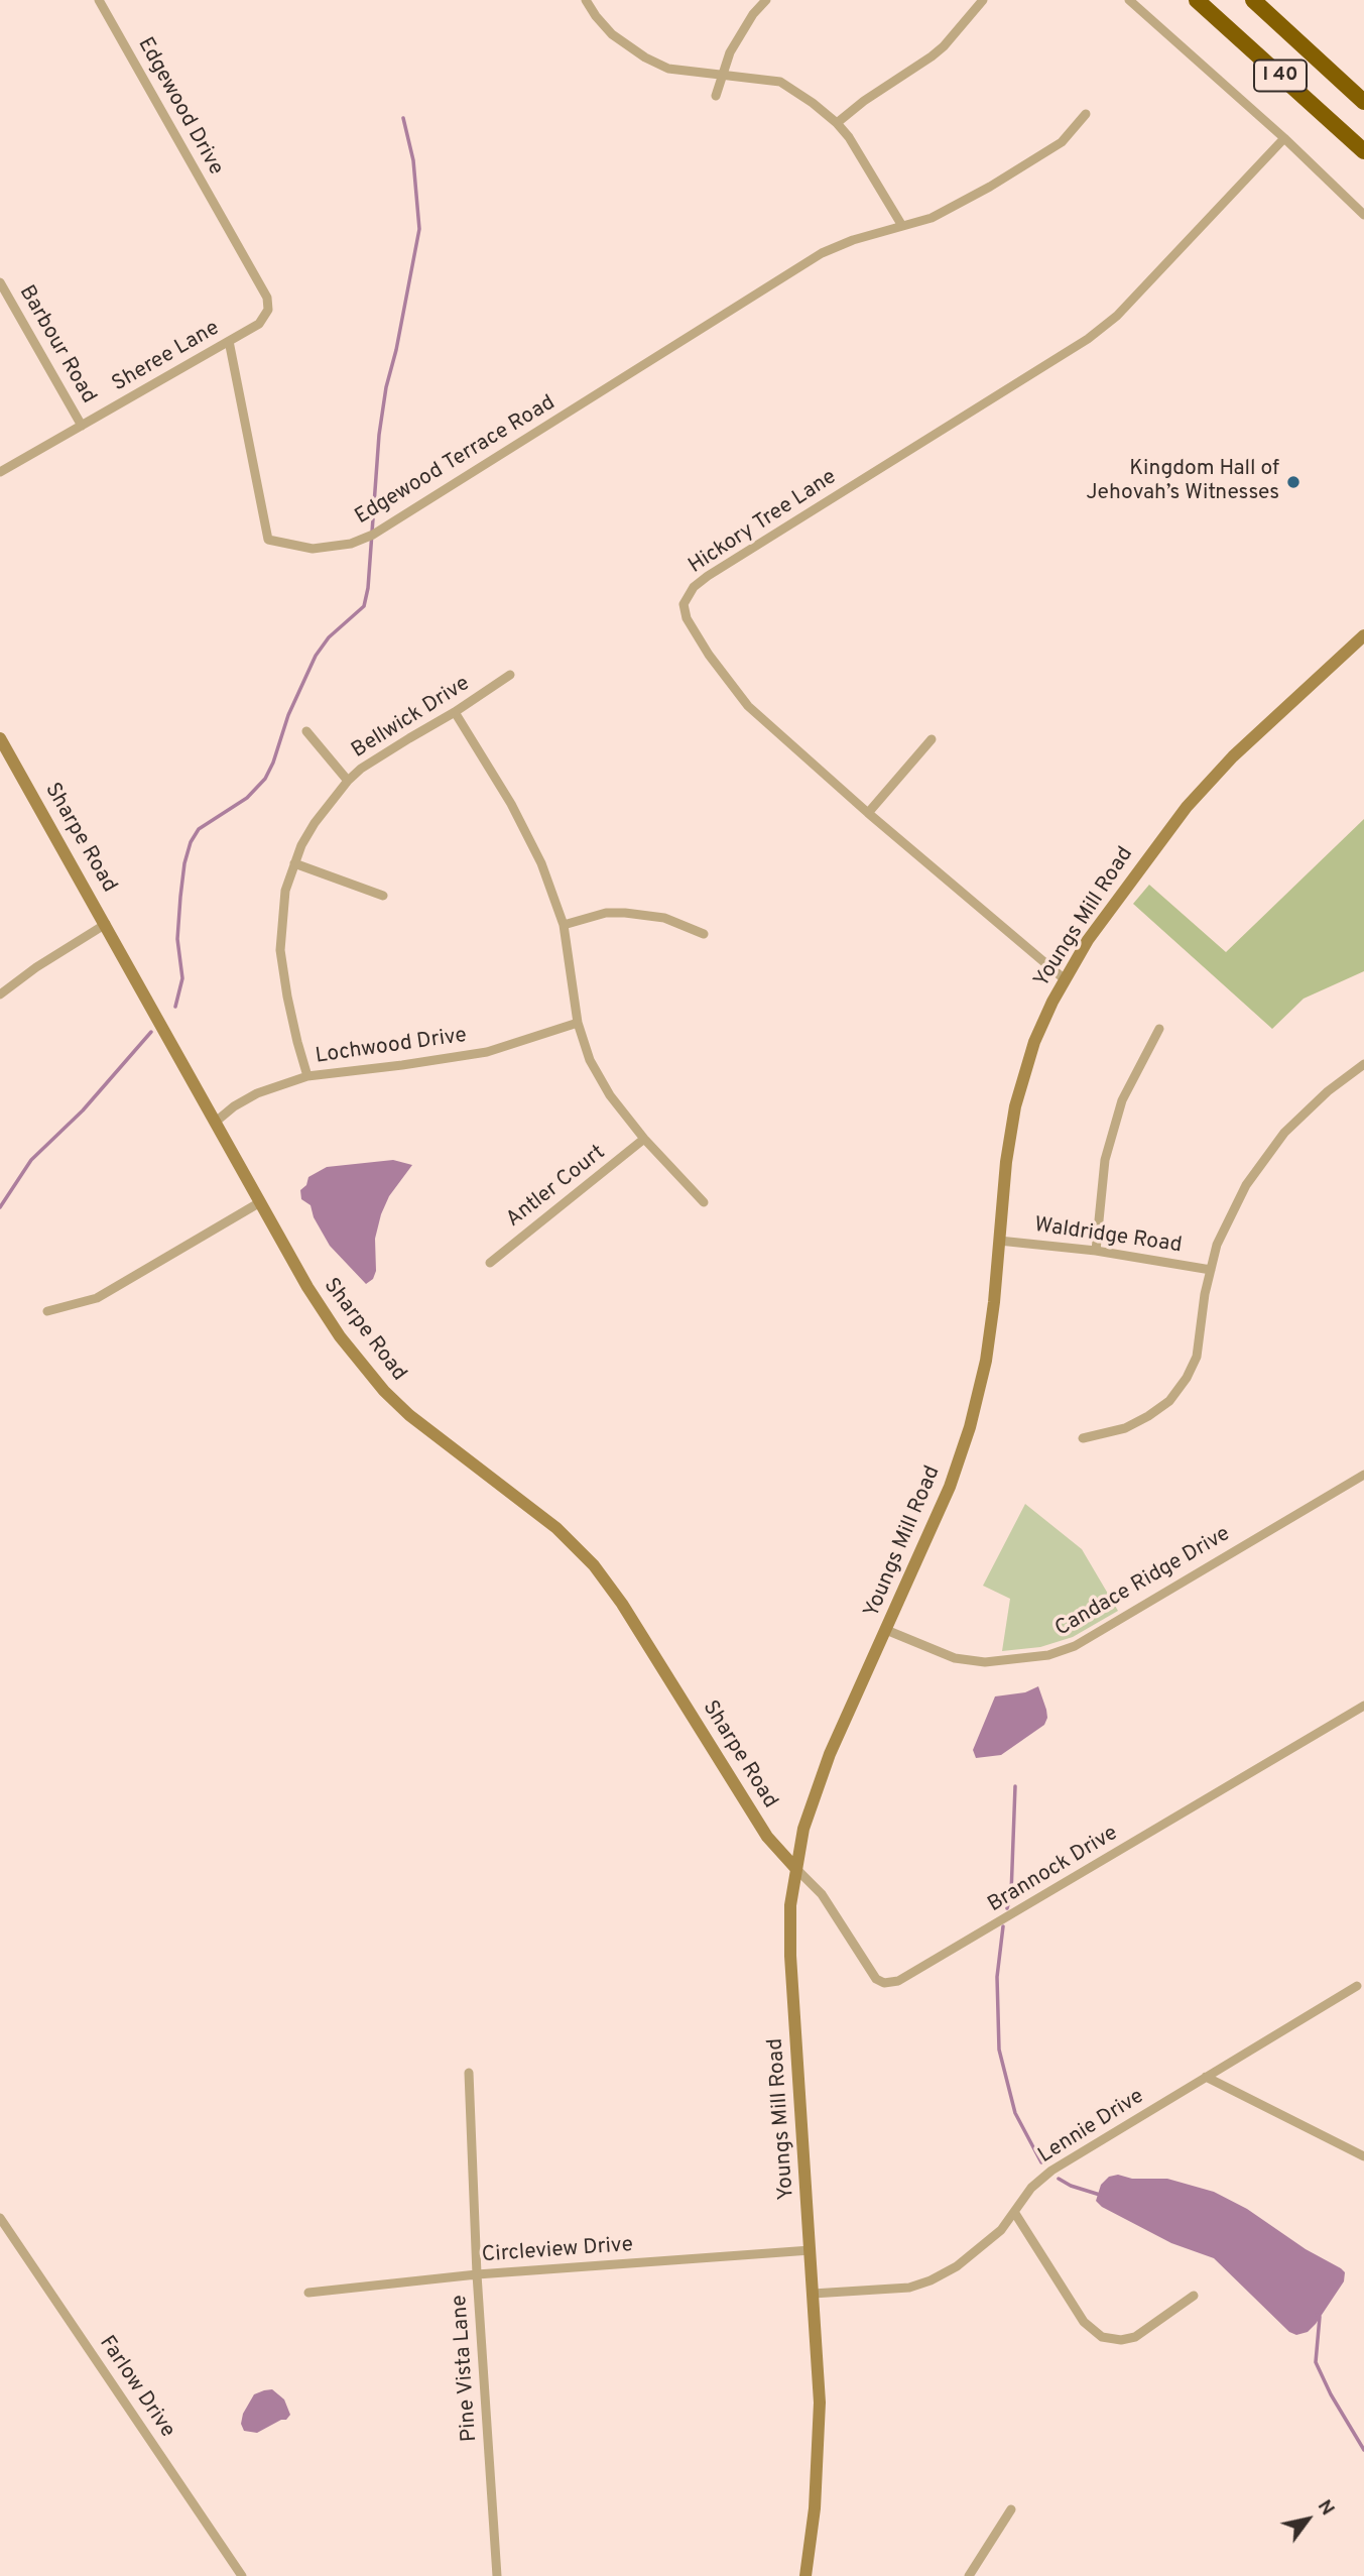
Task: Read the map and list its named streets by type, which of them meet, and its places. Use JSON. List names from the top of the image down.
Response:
{
  "streets": {
    "highway": ["I 40"],
    "street": [
      "Edgewood Drive",
      "Barbour Road",
      "Sheree Lane",
      "Edgewood Terrace Road",
      "Hickory Tree Lane",
      "Bellwick Drive",
      "Sharpe Road",
      "Youngs Mill Road",
      "Lochwood Drive",
      "Antler Court",
      "Waldridge Road",
      "Candace Ridge Drive",
      "Brannock Drive",
      "Lennie Drive",
      "Circleview Drive",
      "Pine Vista Lane",
      "Farlow Drive"
    ]
  },
  "crossings": [
    ["Edgewood Drive", "Sheree Lane"],
    ["Barbour Road", "Sheree Lane"],
    ["Sheree Lane", "Edgewood Terrace Road"],
    ["Hickory Tree Lane", "Youngs Mill Road"],
    ["Bellwick Drive", "Lochwood Drive"],
    ["Sharpe Road", "Youngs Mill Road"],
    ["Sharpe Road", "Lochwood Drive"],
    ["Sharpe Road", "Brannock Drive"],
    ["Youngs Mill Road", "Waldridge Road"],
    ["Youngs Mill Road", "Candace Ridge Drive"],
    ["Youngs Mill Road", "Brannock Drive"],
    ["Youngs Mill Road", "Lennie Drive"],
    ["Youngs Mill Road", "Circleview Drive"],
    ["Circleview Drive", "Pine Vista Lane"]
  ],
  "places": ["Kingdom Hall of Jehovah’s Witnesses"],
  "north": "top right"
}
